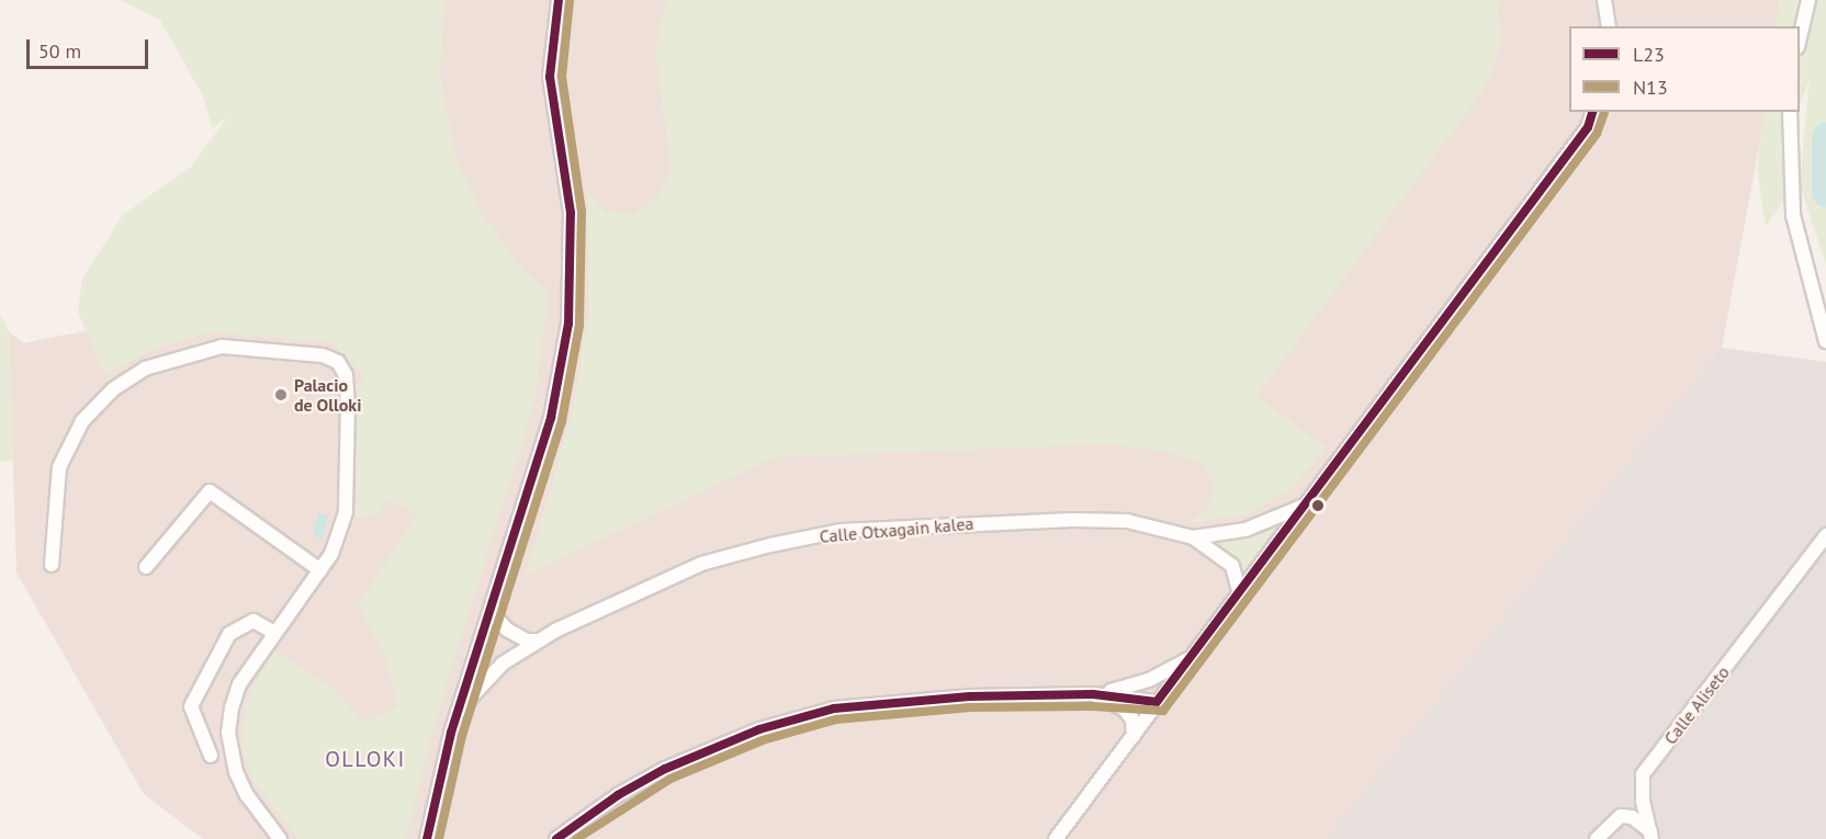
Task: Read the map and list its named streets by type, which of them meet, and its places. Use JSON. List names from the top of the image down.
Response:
{
  "streets": {
    "street": ["Calle Otxagain kalea", "Calle Aliseto"]
  },
  "districts": ["OLLOKI"],
  "places": ["Palacio de Olloki"],
  "lines": ["transit line L23", "transit line N13"],
  "legend": ["L23", "N13"],
  "scale_bar": "50 m"
}
